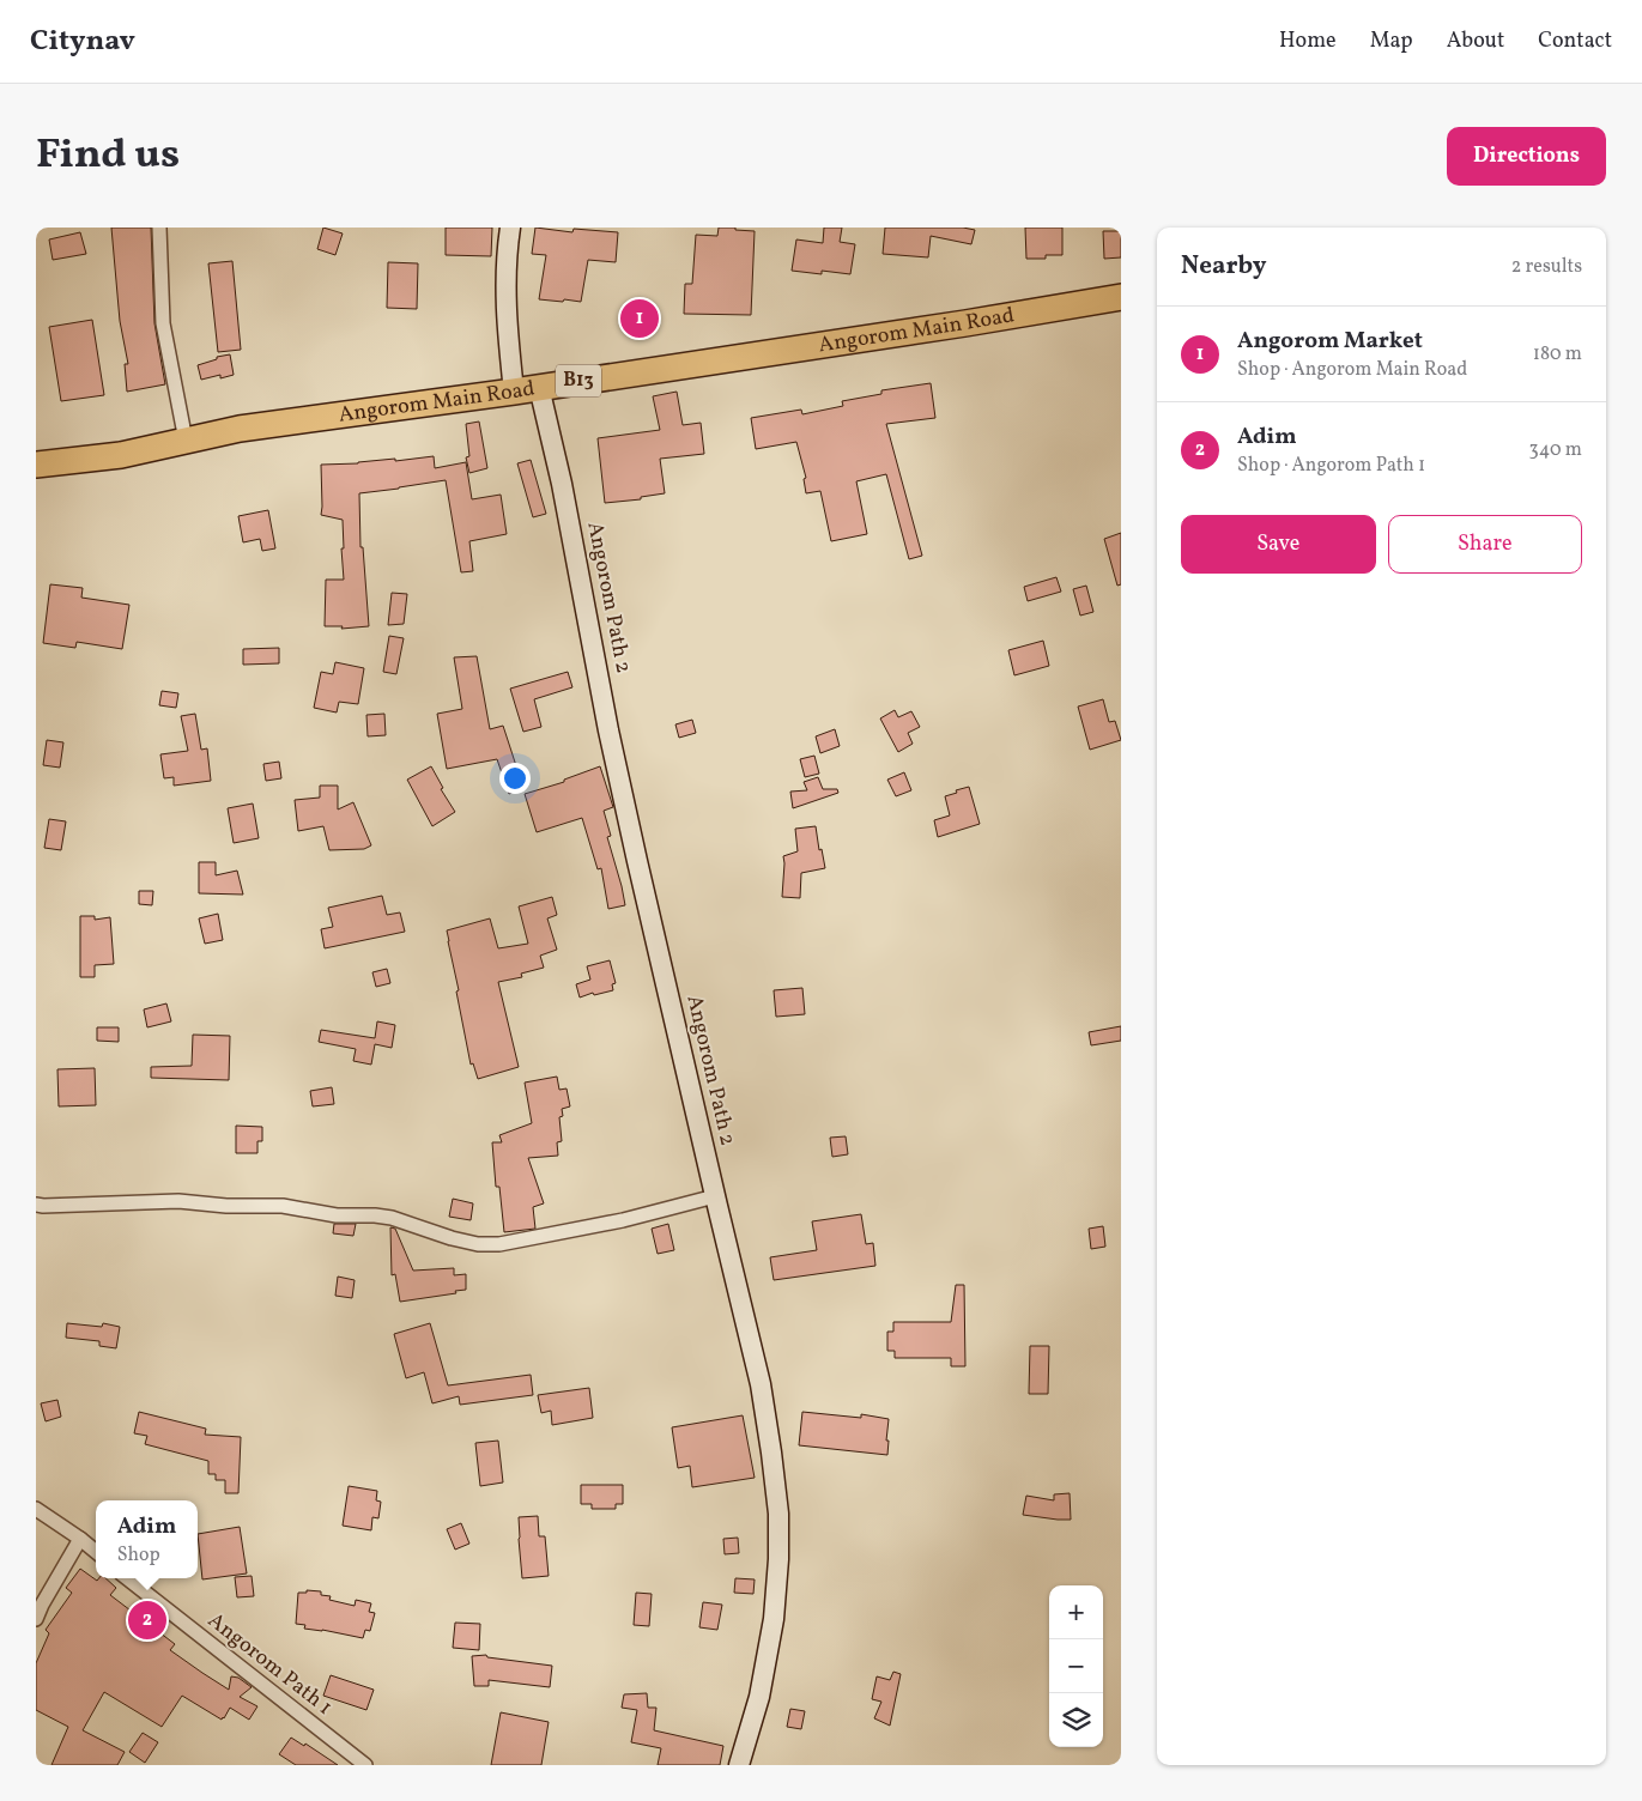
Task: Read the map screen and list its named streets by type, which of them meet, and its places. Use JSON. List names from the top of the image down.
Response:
{
  "streets": {
    "highway": ["Angorom Main Road", "B13"],
    "street": ["Angorom Path 2", "Angorom Path 1"]
  },
  "crossings": [
    ["Angorom Main Road", "Angorom Path 2"]
  ],
  "page": {
    "header": "Citynav",
    "nav": [
      "Home",
      "Map",
      "About",
      "Contact"
    ],
    "title": "Find us",
    "buttons": [
      "Directions",
      ["Save", "Share"]
    ],
    "heading": ["Nearby", "2 results"],
    "pins": ["1", "2"],
    "list": [
      {
        "mark": "1",
        "name": "Angorom Market",
        "note": "Shop · Angorom Main Road",
        "value": "180 m"
      },
      {
        "mark": "2",
        "name": "Adim",
        "note": "Shop · Angorom Path 1",
        "value": "340 m"
      }
    ],
    "popup": ["Adim", "Shop"],
    "map_buttons": ["+", "−"]
  }
}
